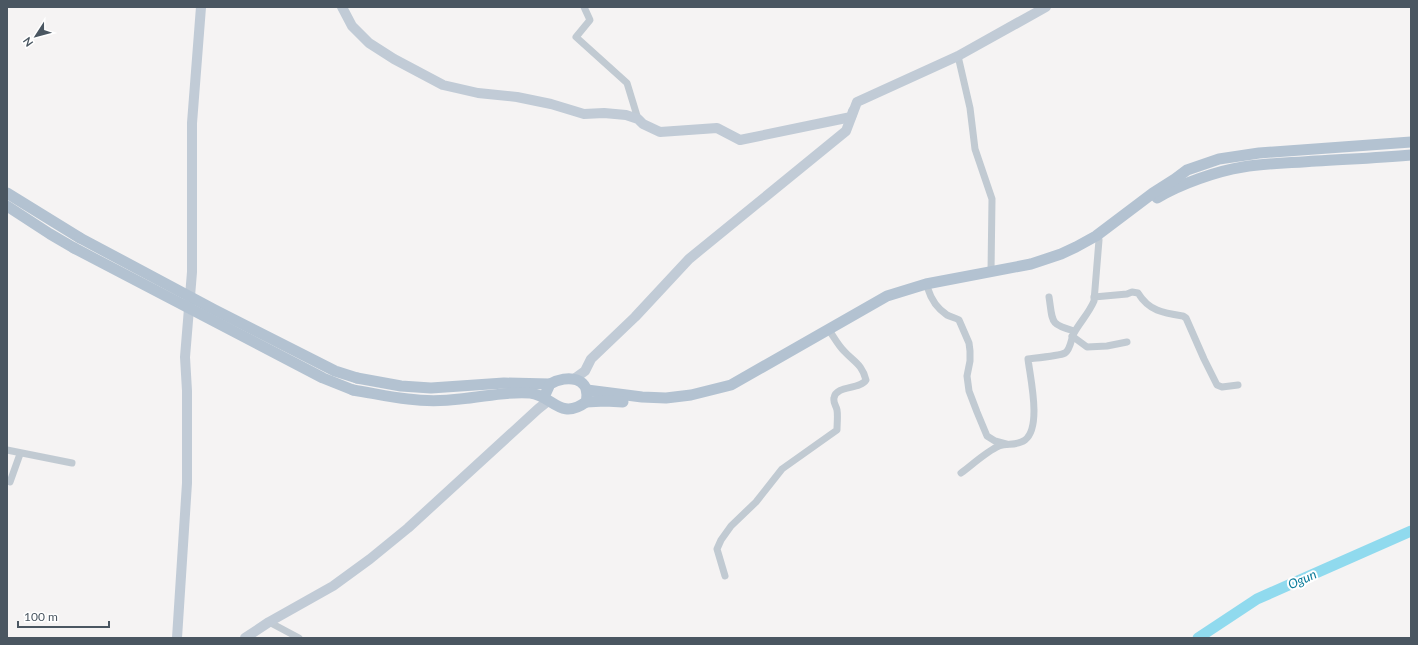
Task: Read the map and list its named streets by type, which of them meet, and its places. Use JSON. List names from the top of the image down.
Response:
{
  "water": ["Ogun"],
  "scale_bar": "100 m",
  "north": "bottom left"
}
